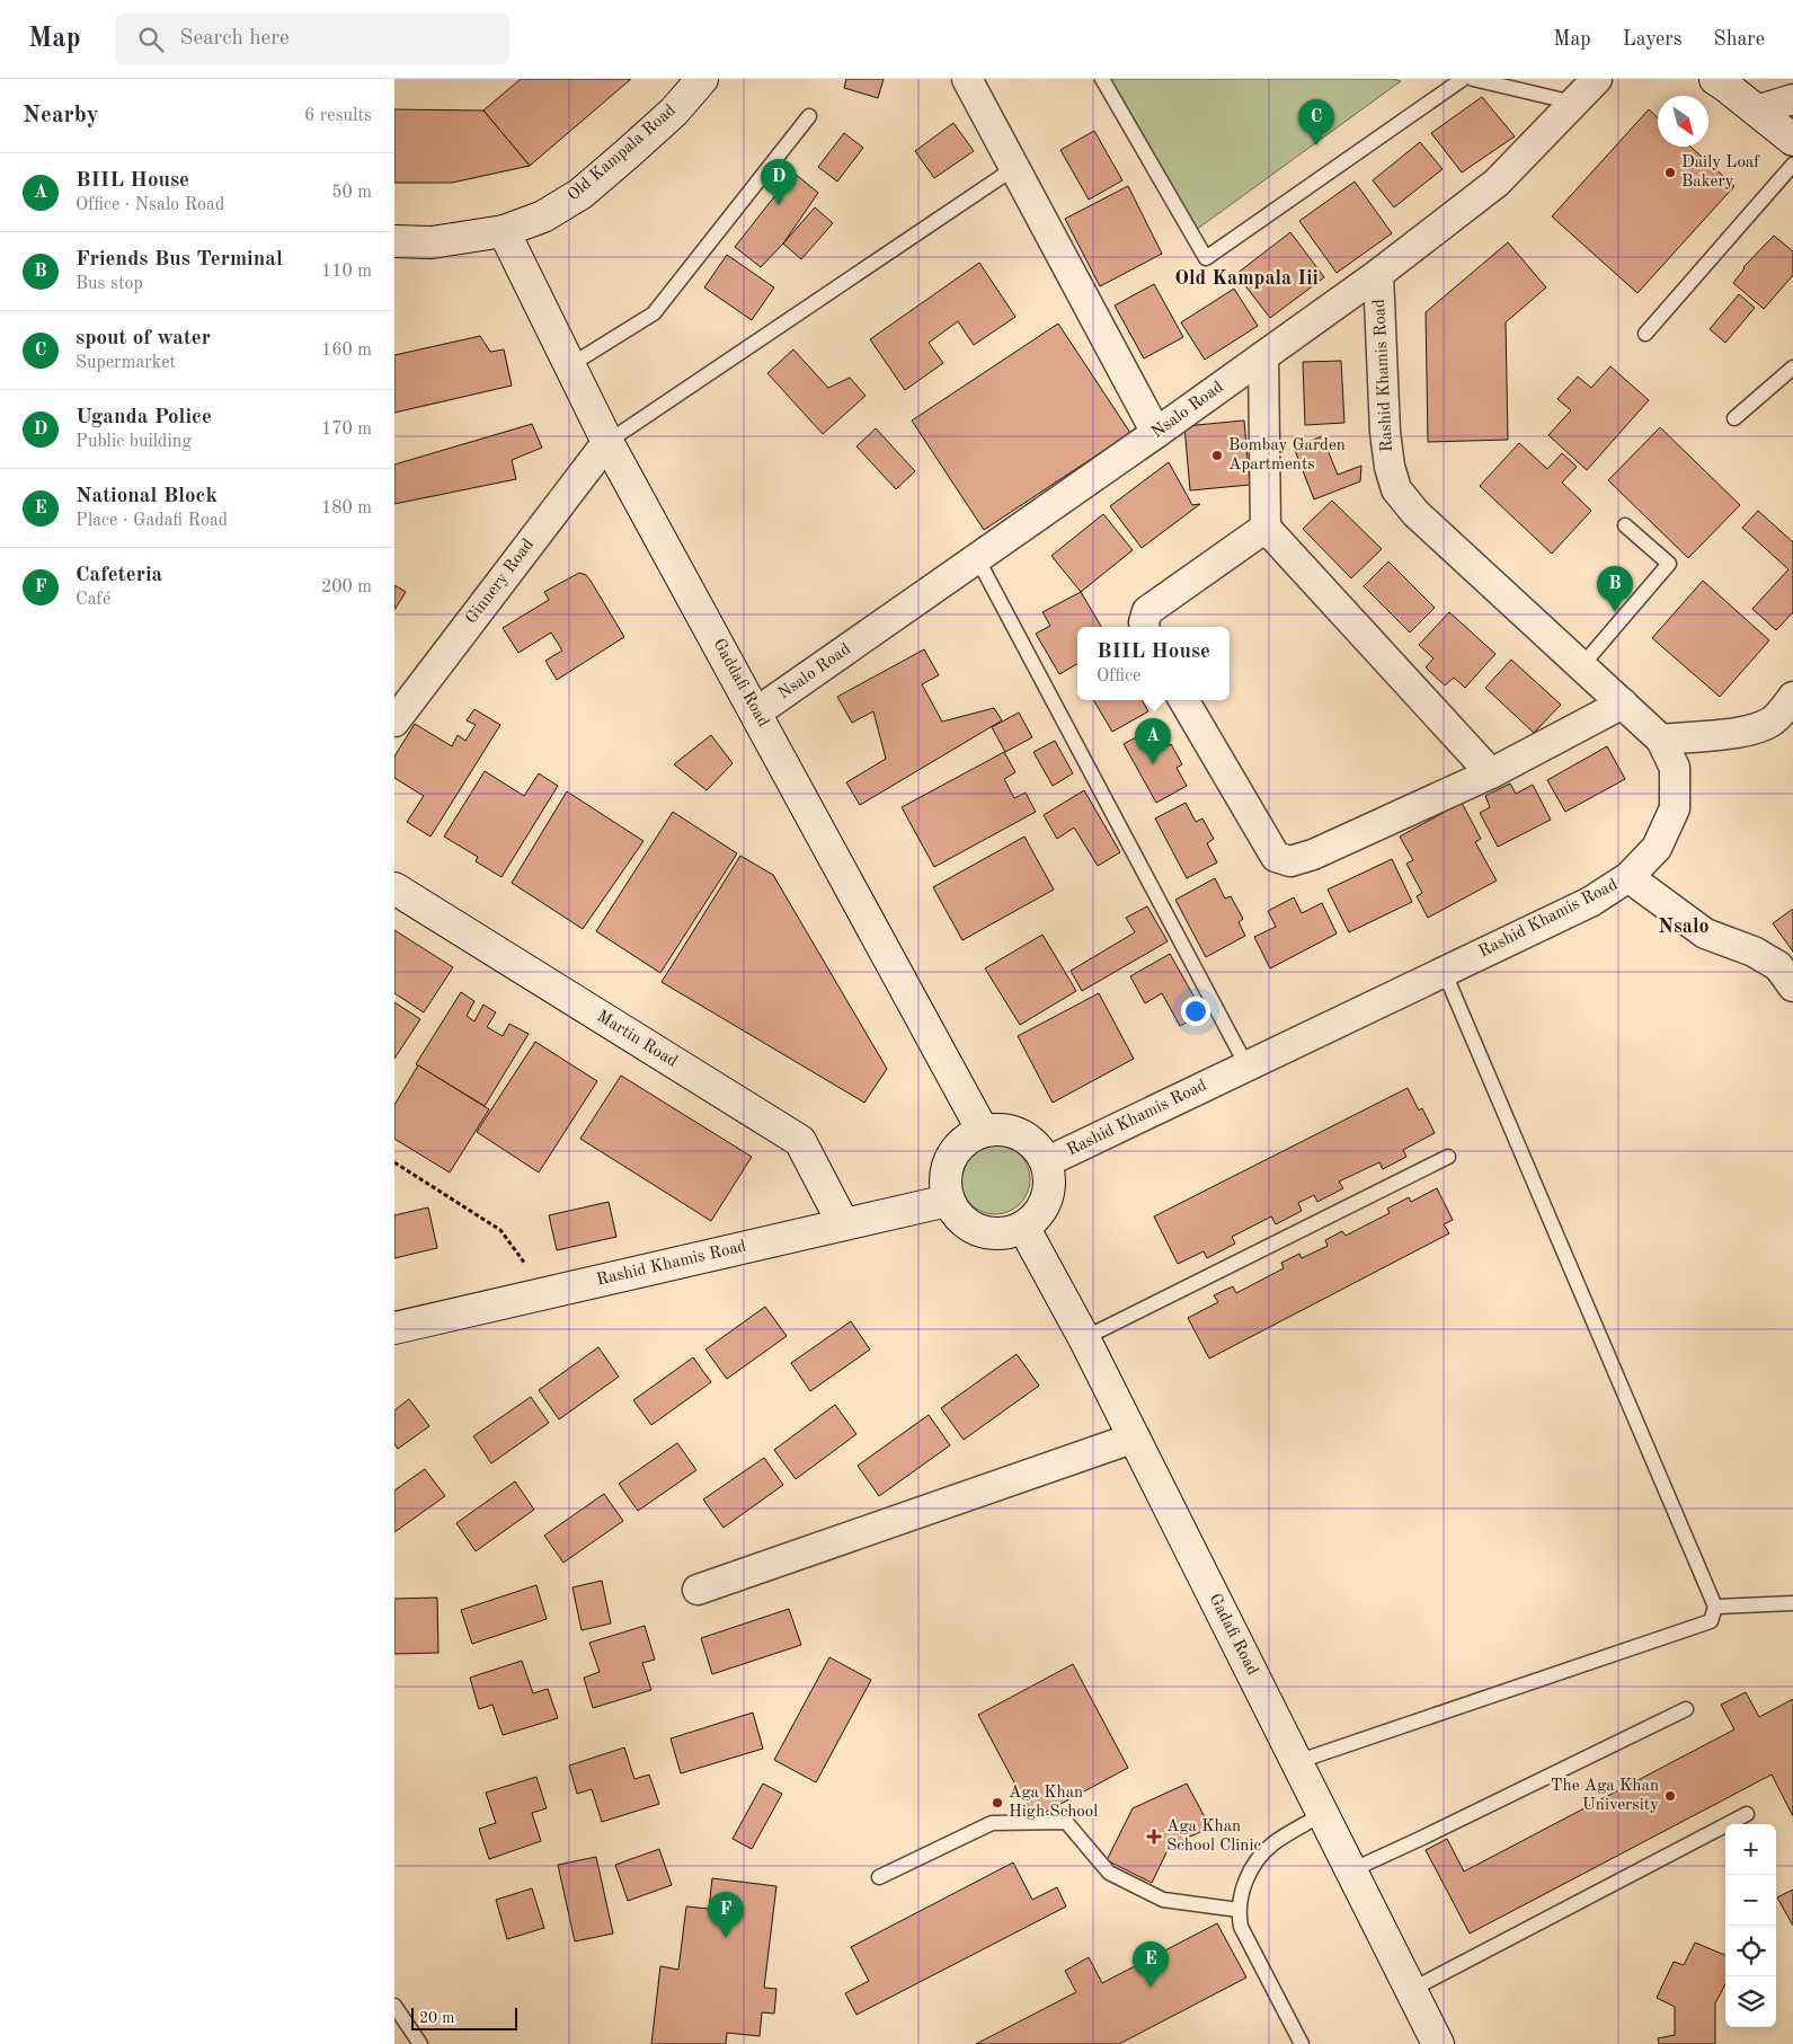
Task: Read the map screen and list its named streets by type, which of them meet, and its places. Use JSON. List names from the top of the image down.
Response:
{
  "streets": {
    "street": [
      "Old Kampala Road",
      "Rashid Khamis Road",
      "Nsalo Road",
      "Ginnery Road",
      "Gaddafi Road",
      "Martin Road",
      "Gadafi Road"
    ]
  },
  "crossings": [
    ["Old Kampala Road", "Gaddafi Road"],
    ["Rashid Khamis Road", "Nsalo Road"],
    ["Rashid Khamis Road", "Gaddafi Road"],
    ["Rashid Khamis Road", "Martin Road"],
    ["Rashid Khamis Road", "Gadafi Road"],
    ["Nsalo Road", "Gaddafi Road"],
    ["Ginnery Road", "Gaddafi Road"],
    ["Gaddafi Road", "Gadafi Road"]
  ],
  "districts": ["Old Kampala Iii", "Nsalo"],
  "places": {
    "other": [
      "Daily Loaf Bakery",
      "Bombay Garden Apartments",
      "The Aga Khan University",
      "Aga Khan High School"
    ],
    "health": ["Aga Khan School Clinic"]
  },
  "scale_bar": "20 m",
  "north": "bottom right",
  "page": {
    "header": "Map",
    "search": "Search here",
    "nav": ["Map", "Layers", "Share"],
    "heading": ["Nearby", "6 results"],
    "pins": [
      "C",
      "D",
      "B",
      "A",
      "F",
      "E"
    ],
    "list": [
      {
        "mark": "A",
        "name": "BIIL House",
        "note": "Office · Nsalo Road",
        "value": "50 m"
      },
      {
        "mark": "B",
        "name": "Friends Bus Terminal",
        "note": "Bus stop",
        "value": "110 m"
      },
      {
        "mark": "C",
        "name": "spout of water",
        "note": "Supermarket",
        "value": "160 m"
      },
      {
        "mark": "D",
        "name": "Uganda Police",
        "note": "Public building",
        "value": "170 m"
      },
      {
        "mark": "E",
        "name": "National Block",
        "note": "Place · Gadafi Road",
        "value": "180 m"
      },
      {
        "mark": "F",
        "name": "Cafeteria",
        "note": "Café",
        "value": "200 m"
      }
    ],
    "popup": ["BIIL House", "Office"],
    "map_buttons": ["+", "−"],
    "scale": "20 m"
  }
}
